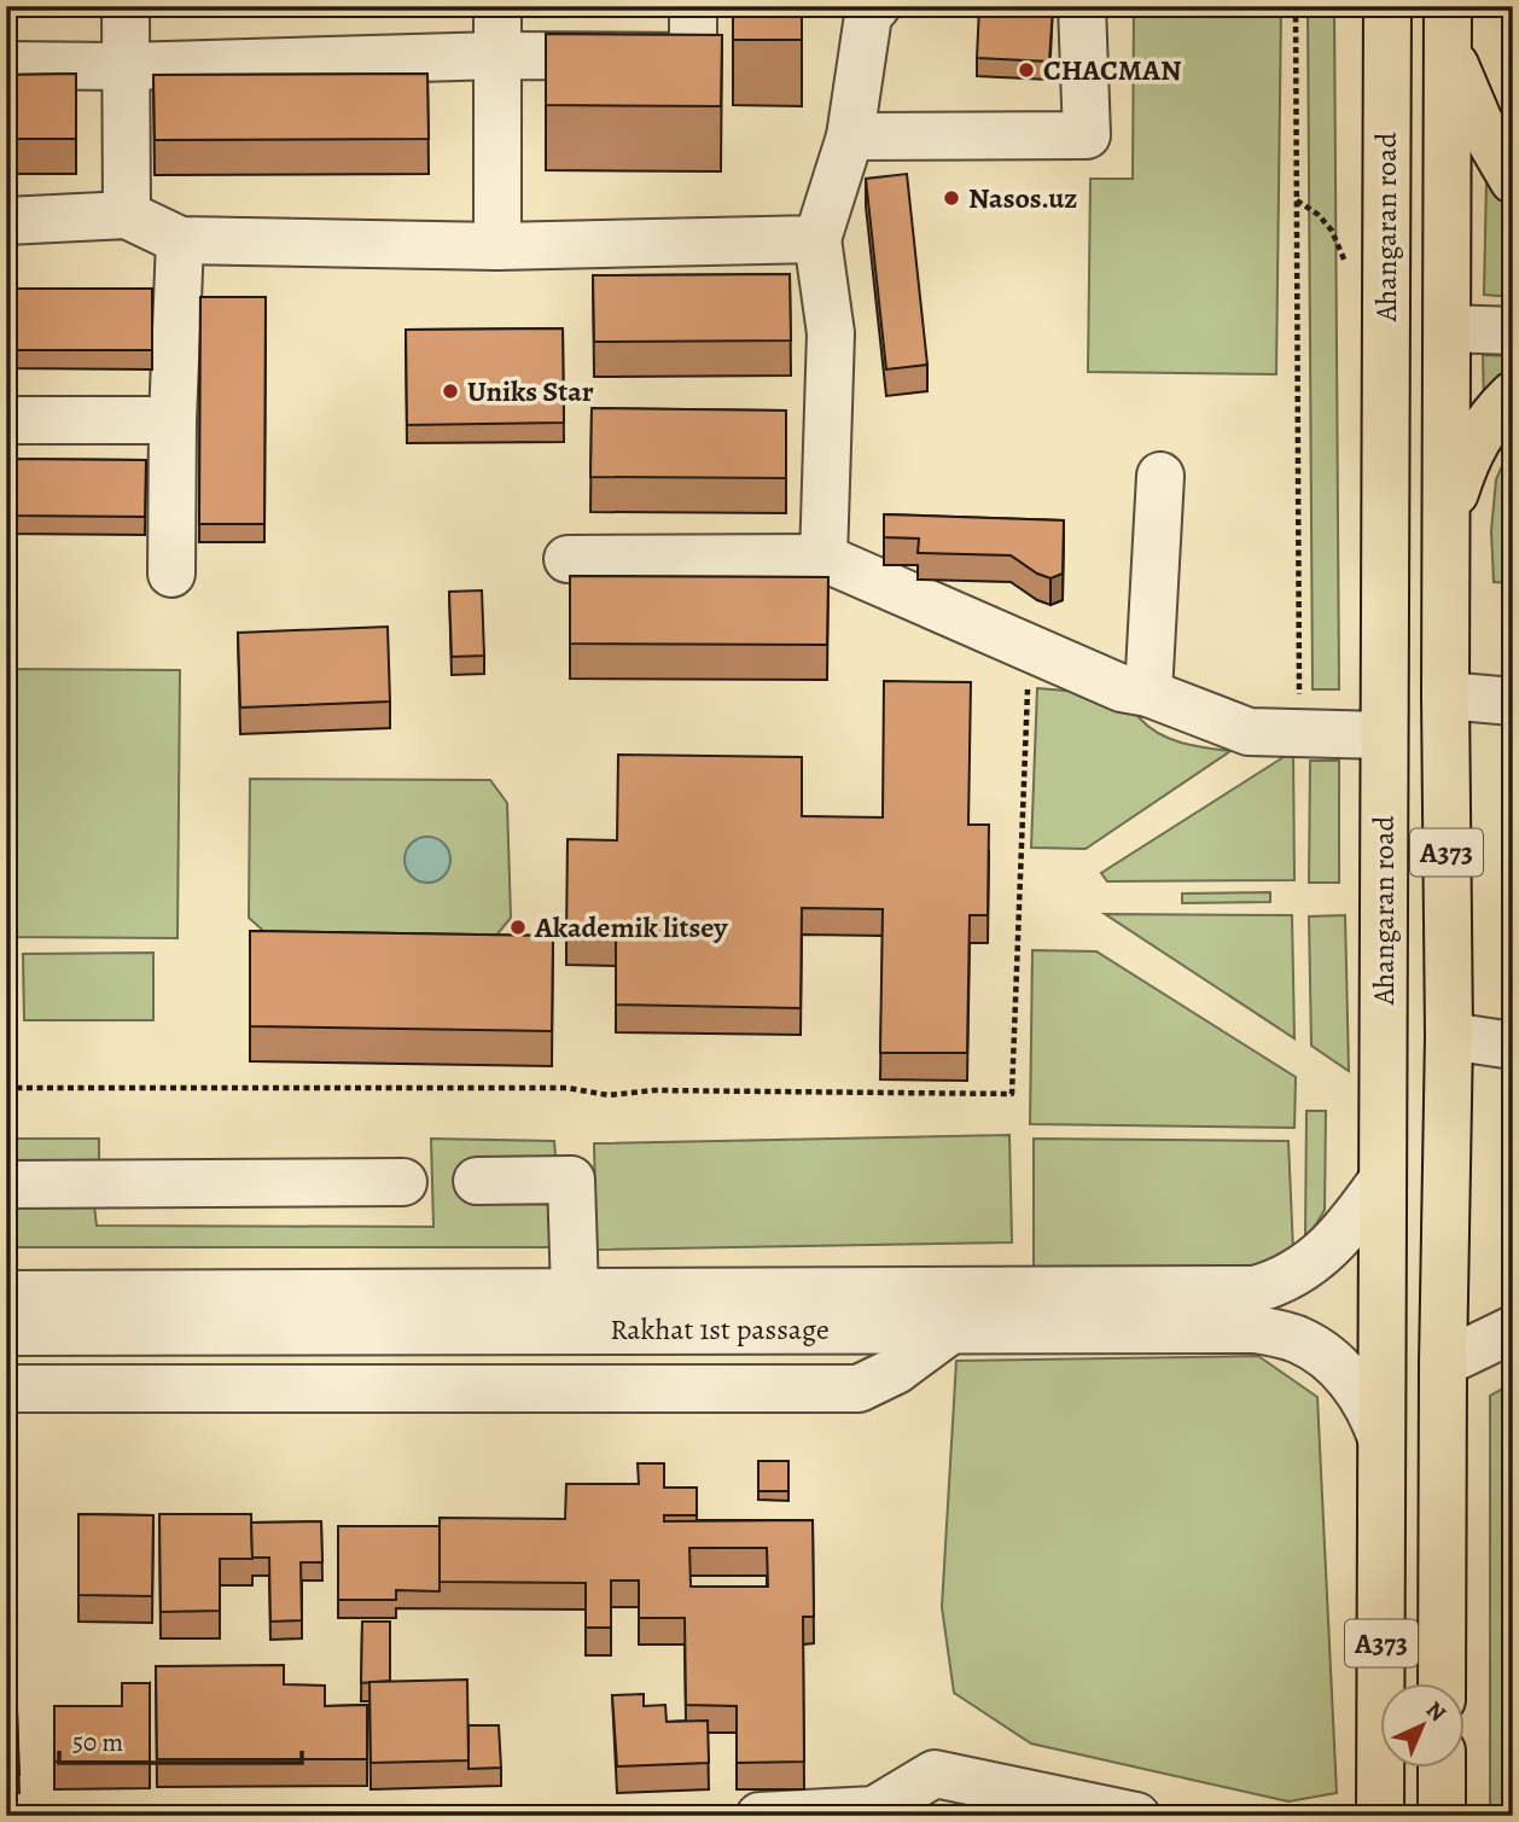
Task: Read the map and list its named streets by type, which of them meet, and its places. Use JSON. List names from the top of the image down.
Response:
{
  "streets": {
    "highway": ["Ahangaran road", "A373"],
    "street": ["Rakhat 1st passage"]
  },
  "crossings": [
    ["Ahangaran road", "Rakhat 1st passage"]
  ],
  "places": [
    "CHACMAN",
    "Nasos.uz",
    "Uniks Star",
    "Akademik litsey"
  ],
  "scale_bar": "50 m",
  "north": "top right"
}
